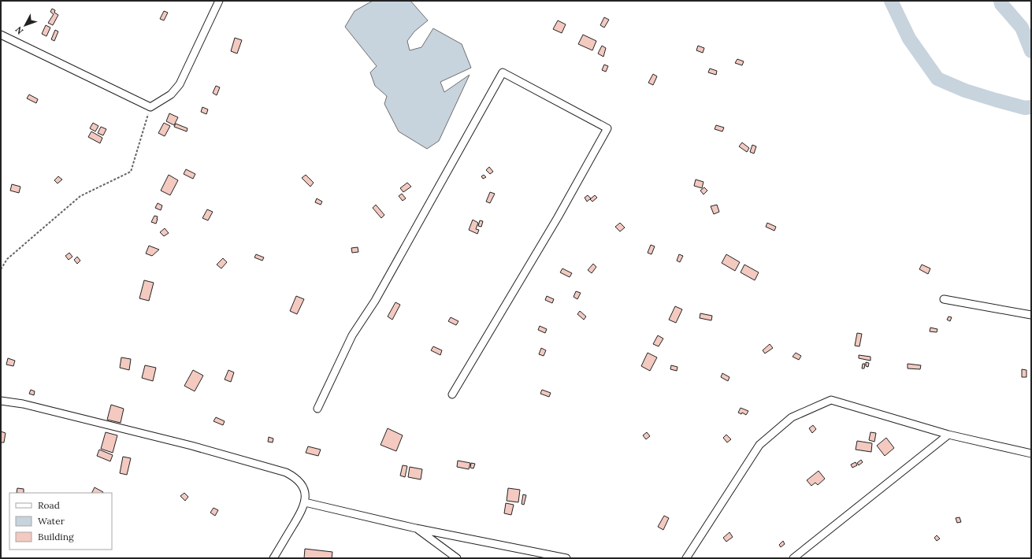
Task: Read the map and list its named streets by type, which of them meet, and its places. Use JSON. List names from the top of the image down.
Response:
{
  "legend": ["Road", "Water", "Building"],
  "north": "bottom left"
}
